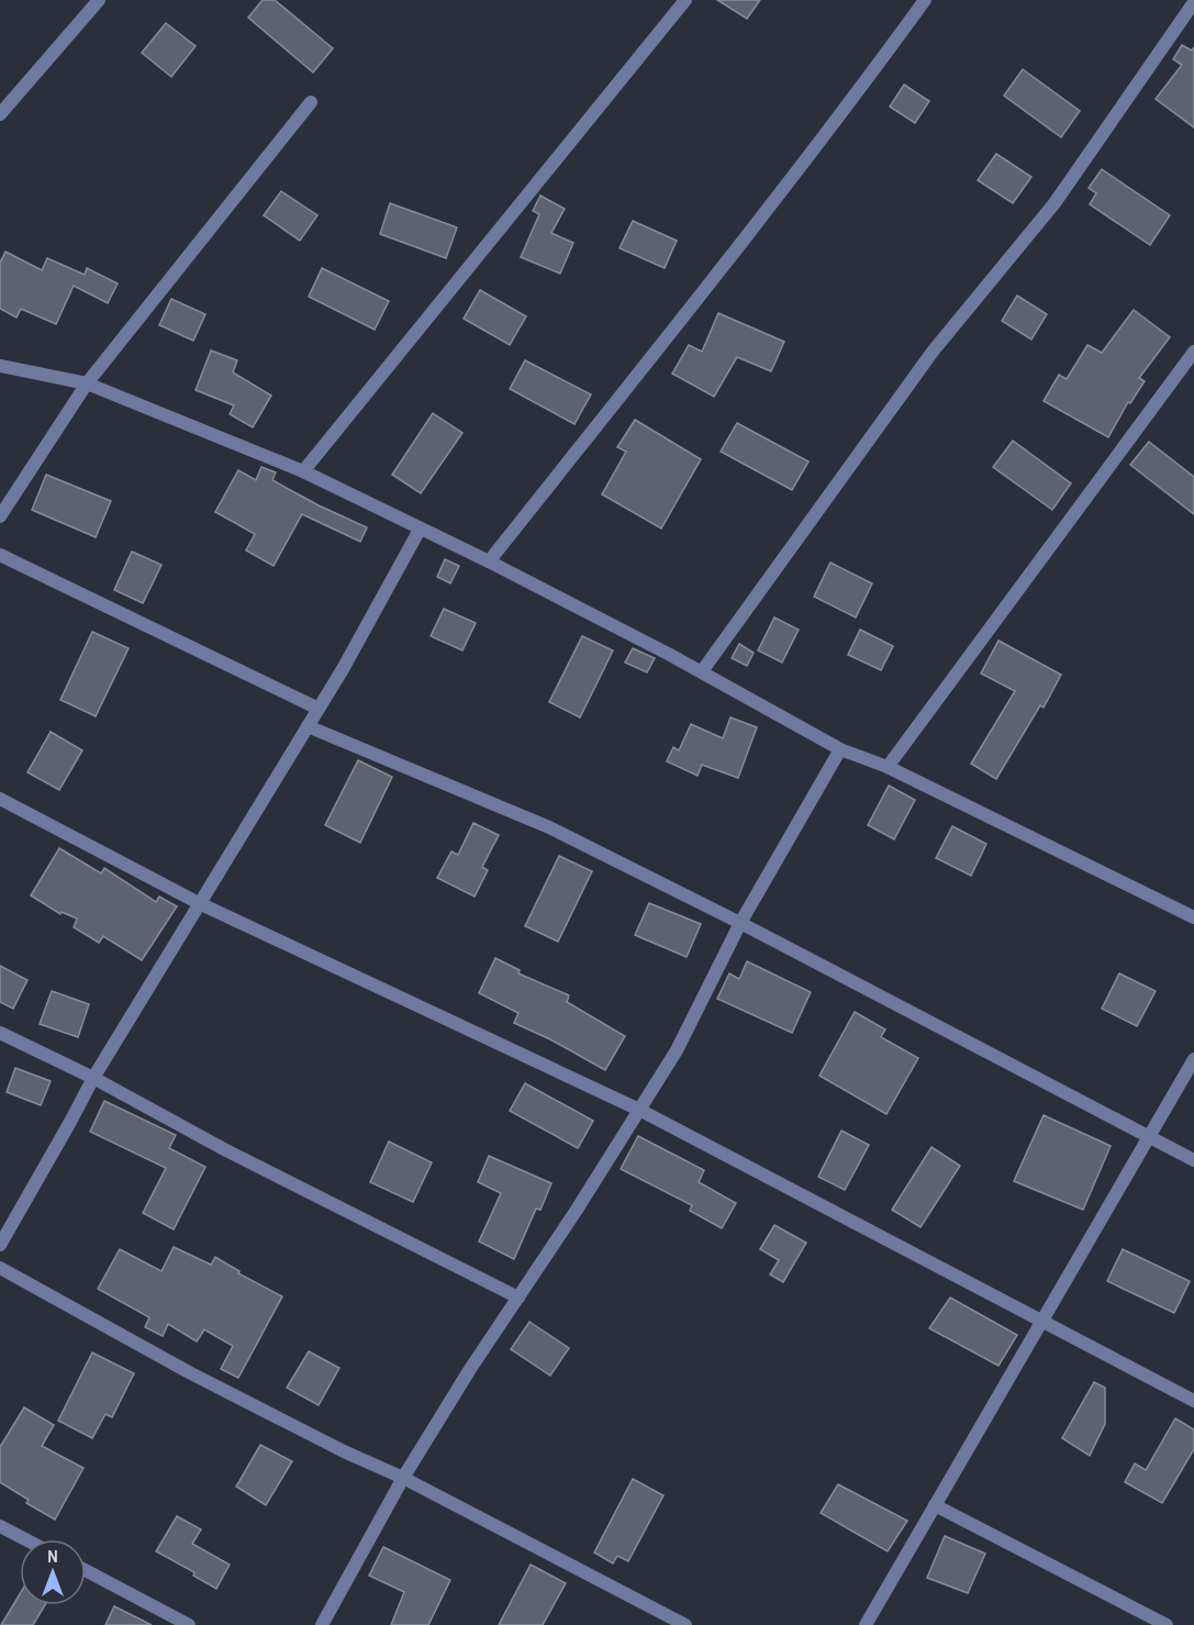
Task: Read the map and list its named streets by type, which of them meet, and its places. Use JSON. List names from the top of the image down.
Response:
{
  "north": "top"
}
